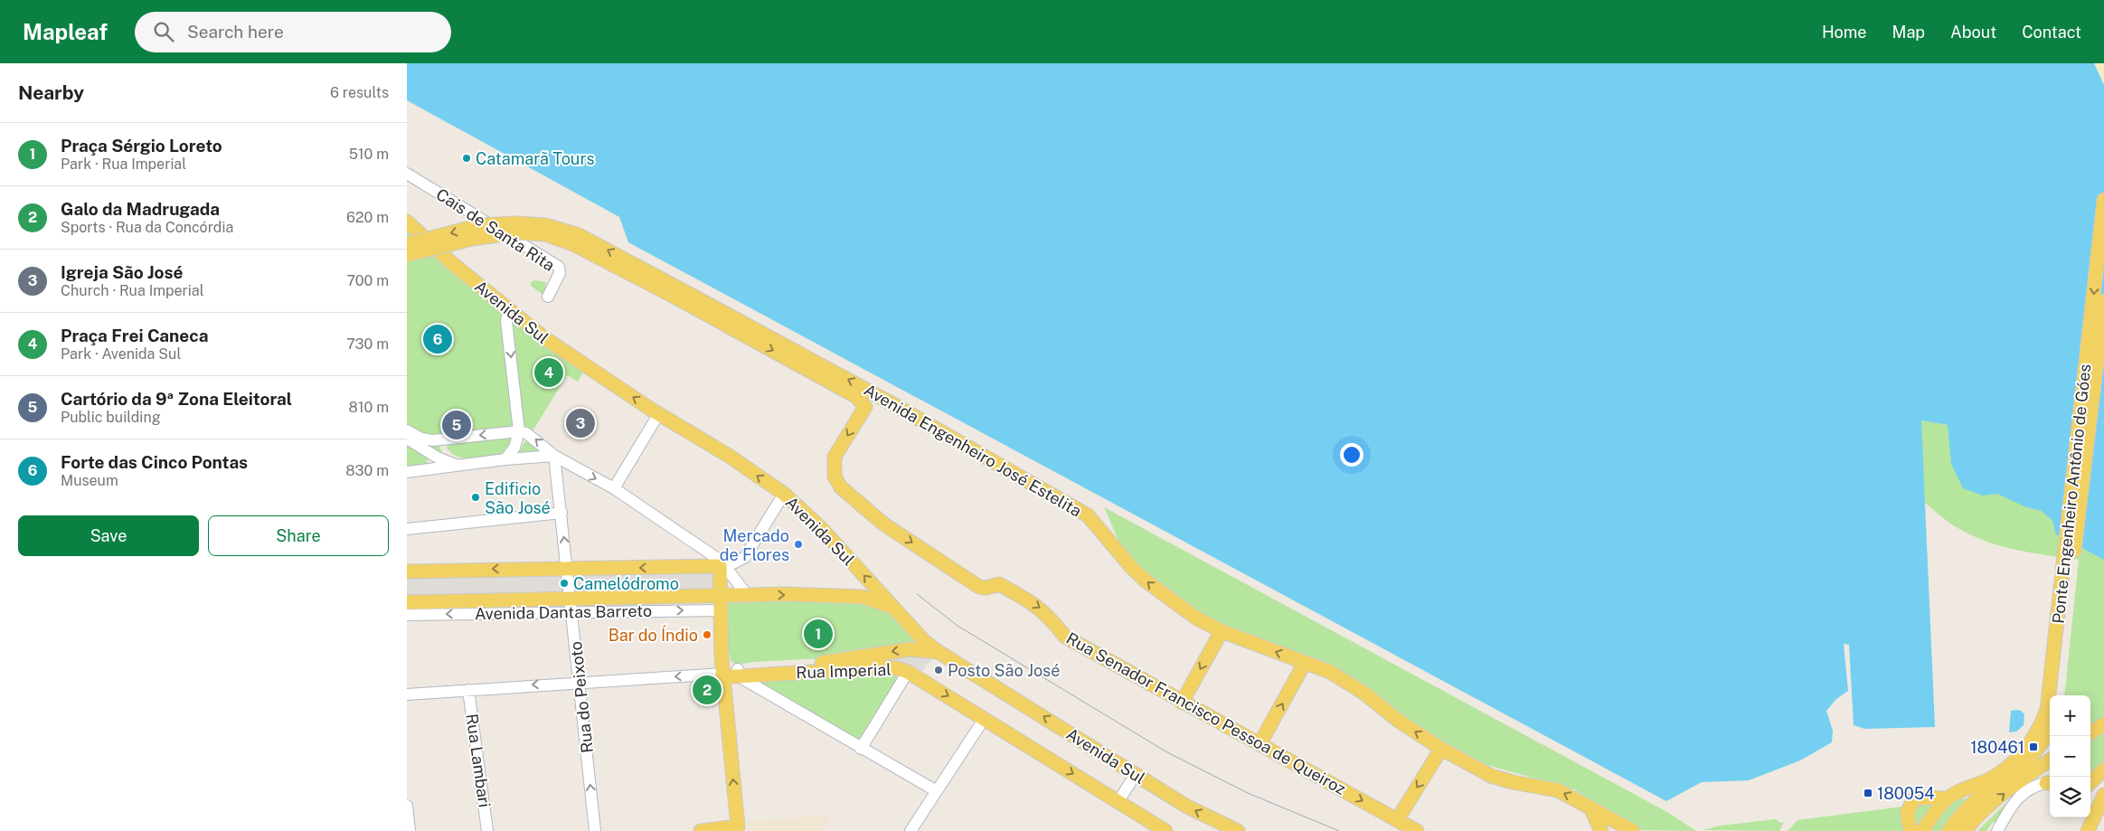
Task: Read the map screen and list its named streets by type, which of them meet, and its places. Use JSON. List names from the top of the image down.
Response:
{
  "streets": {
    "main road": [
      "Avenida Sul",
      "Avenida Engenheiro José Estelita",
      "Ponte Engenheiro Antônio de Góes",
      "Avenida Dantas Barreto",
      "Rua Imperial",
      "Rua Senador Francisco Pessoa de Queiroz"
    ],
    "street": ["Cais de Santa Rita", "Rua do Peixoto", "Rua Lambari"]
  },
  "crossings": [
    ["Avenida Sul", "Avenida Dantas Barreto"],
    ["Avenida Sul", "Rua Imperial"],
    ["Avenida Engenheiro José Estelita", "Rua Senador Francisco Pessoa de Queiroz"],
    ["Avenida Dantas Barreto", "Rua do Peixoto"]
  ],
  "one_way": ["Avenida Sul", "Rua do Peixoto", "Rua Senador Francisco Pessoa de Queiroz"],
  "places": {
    "other": [
      "Catamarã Tours",
      "Edificio São José",
      "Mercado de Flores",
      "Camelódromo",
      "Bar do Índio",
      "Posto São José"
    ],
    "transit": ["180461", "180054"]
  },
  "page": {
    "header": "Mapleaf",
    "search": "Search here",
    "nav": [
      "Home",
      "Map",
      "About",
      "Contact"
    ],
    "heading": ["Nearby", "6 results"],
    "list": [
      {
        "mark": "1",
        "name": "Praça Sérgio Loreto",
        "note": "Park · Rua Imperial",
        "value": "510 m"
      },
      {
        "mark": "2",
        "name": "Galo da Madrugada",
        "note": "Sports · Rua da Concórdia",
        "value": "620 m"
      },
      {
        "mark": "3",
        "name": "Igreja São José",
        "note": "Church · Rua Imperial",
        "value": "700 m"
      },
      {
        "mark": "4",
        "name": "Praça Frei Caneca",
        "note": "Park · Avenida Sul",
        "value": "730 m"
      },
      {
        "mark": "5",
        "name": "Cartório da 9ª Zona Eleitoral",
        "note": "Public building",
        "value": "810 m"
      },
      {
        "mark": "6",
        "name": "Forte das Cinco Pontas",
        "note": "Museum",
        "value": "830 m"
      }
    ],
    "pins": [
      "6",
      "4",
      "3",
      "5",
      "1",
      "2"
    ],
    "buttons": ["Save", "Share"],
    "map_buttons": ["+", "−"]
  }
}
